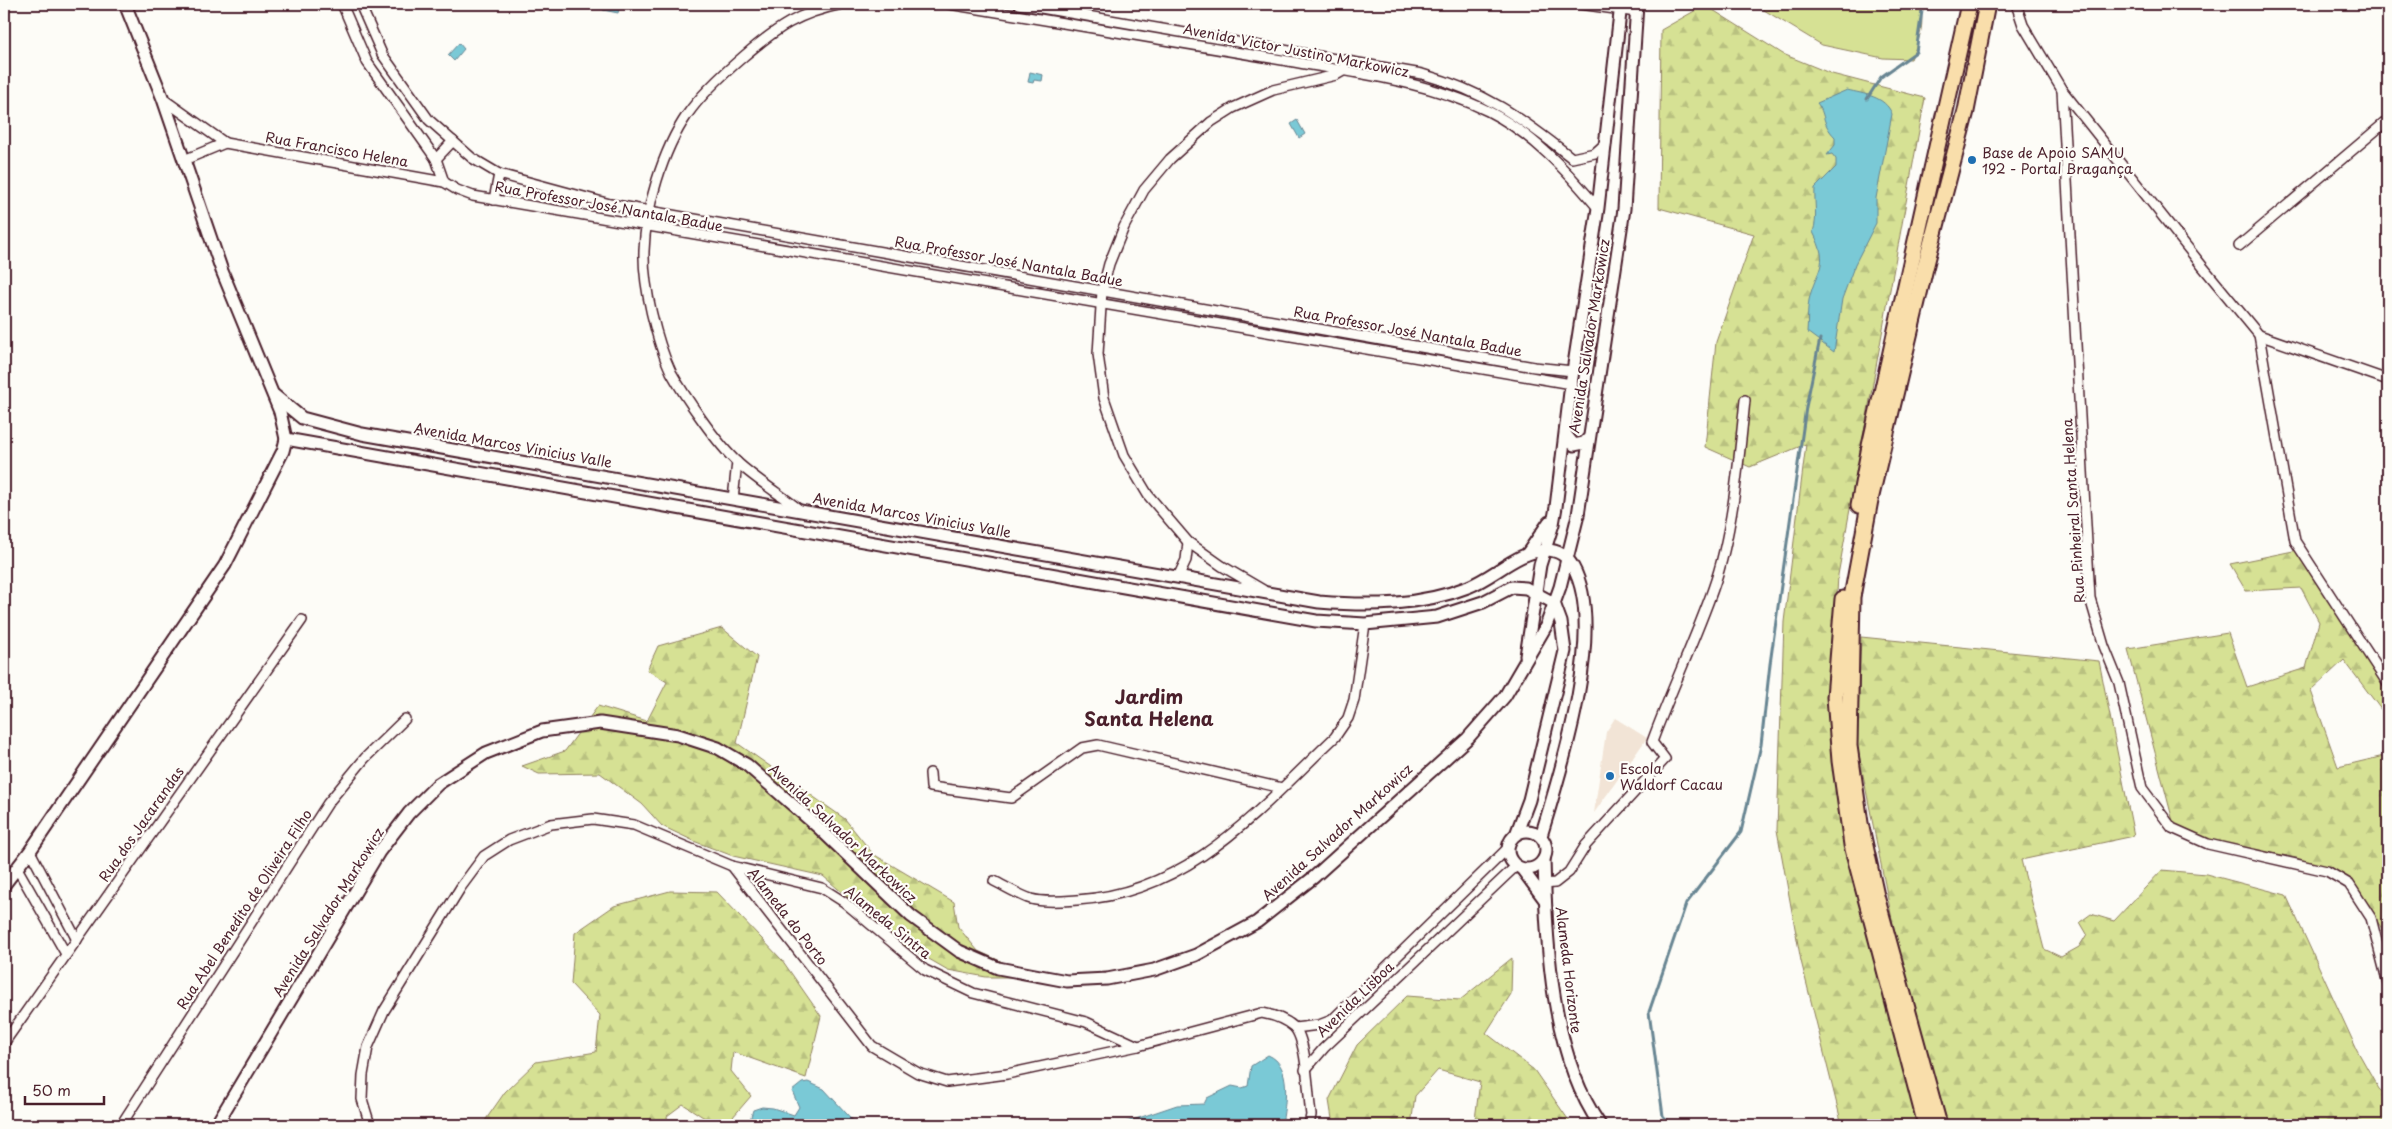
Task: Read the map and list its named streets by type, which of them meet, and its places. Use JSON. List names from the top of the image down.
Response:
{
  "streets": {
    "street": [
      "Avenida Victor Justino Markowicz",
      "Rua Francisco Helena",
      "Rua Professor José Nantala Badue",
      "Avenida Salvador Markowicz",
      "Avenida Marcos Vinicius Valle",
      "Rua Pinheiral Santa Helena",
      "Rua dos Jacarandas",
      "Rua Abel Benedito de Oliveira Filho",
      "Alameda do Porto",
      "Alameda Sintra",
      "Alameda Horizonte",
      "Avenida Lisboa"
    ]
  },
  "crossings": [
    ["Avenida Victor Justino Markowicz", "Avenida Salvador Markowicz"],
    ["Rua Francisco Helena", "Rua Professor José Nantala Badue"],
    ["Rua Professor José Nantala Badue", "Avenida Salvador Markowicz"],
    ["Avenida Salvador Markowicz", "Avenida Marcos Vinicius Valle"],
    ["Alameda do Porto", "Alameda Sintra"],
    ["Alameda do Porto", "Avenida Lisboa"],
    ["Alameda Horizonte", "Avenida Lisboa"]
  ],
  "districts": ["Jardim Santa Helena"],
  "places": ["Base de Apoio SAMU 192 - Portal Bragança", "Escola Waldorf Cacau"],
  "scale_bar": "50 m"
}
